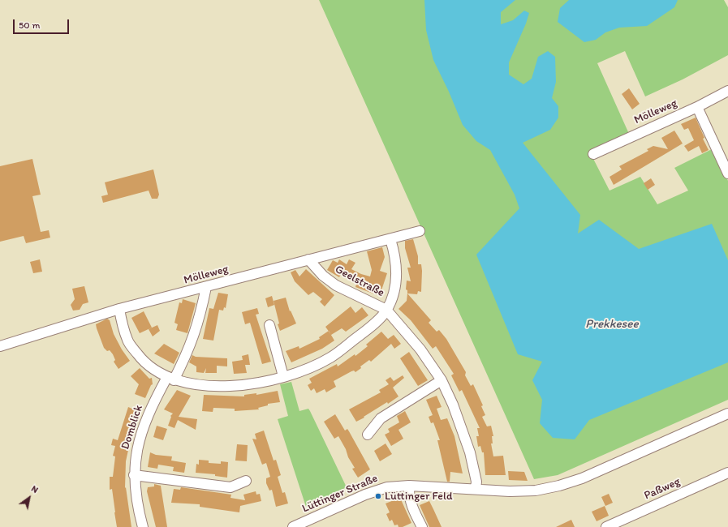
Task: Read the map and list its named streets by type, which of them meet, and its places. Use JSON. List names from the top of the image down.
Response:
{
  "streets": {
    "street": [
      "Mölleweg",
      "Geelstraße",
      "Domblick",
      "Paßweg",
      "Lüttinger Straße"
    ]
  },
  "crossings": [
    ["Mölleweg", "Geelstraße"],
    ["Mölleweg", "Domblick"]
  ],
  "water": ["Prekkesee"],
  "places": ["Lüttinger Feld"],
  "scale_bar": "50 m",
  "north": "top right"
}
